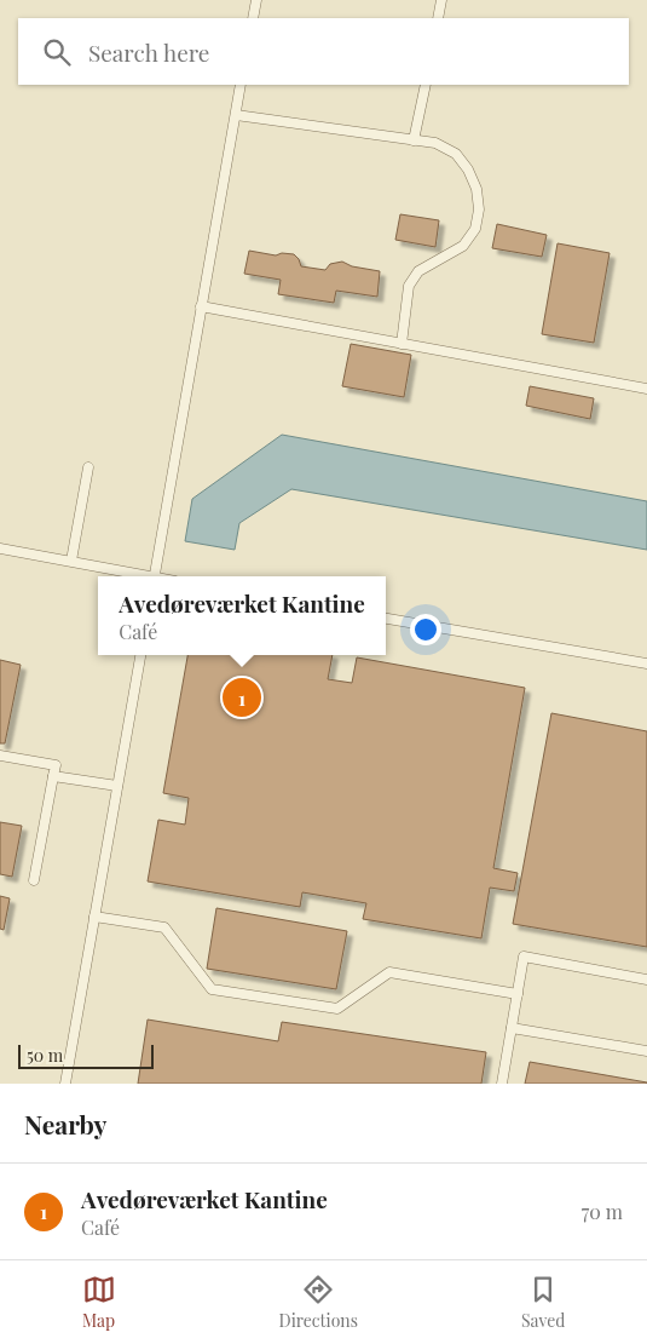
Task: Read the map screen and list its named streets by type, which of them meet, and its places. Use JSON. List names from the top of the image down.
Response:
{
  "scale_bar": "50 m",
  "page": {
    "search": "Search here",
    "popup": ["Avedøreværket Kantine", "Café"],
    "pins": "1",
    "scale": "50 m",
    "heading": "Nearby",
    "list": [
      {
        "mark": "1",
        "name": "Avedøreværket Kantine",
        "note": "Café",
        "value": "70 m"
      }
    ],
    "nav": ["Map", "Directions", "Saved"]
  }
}
